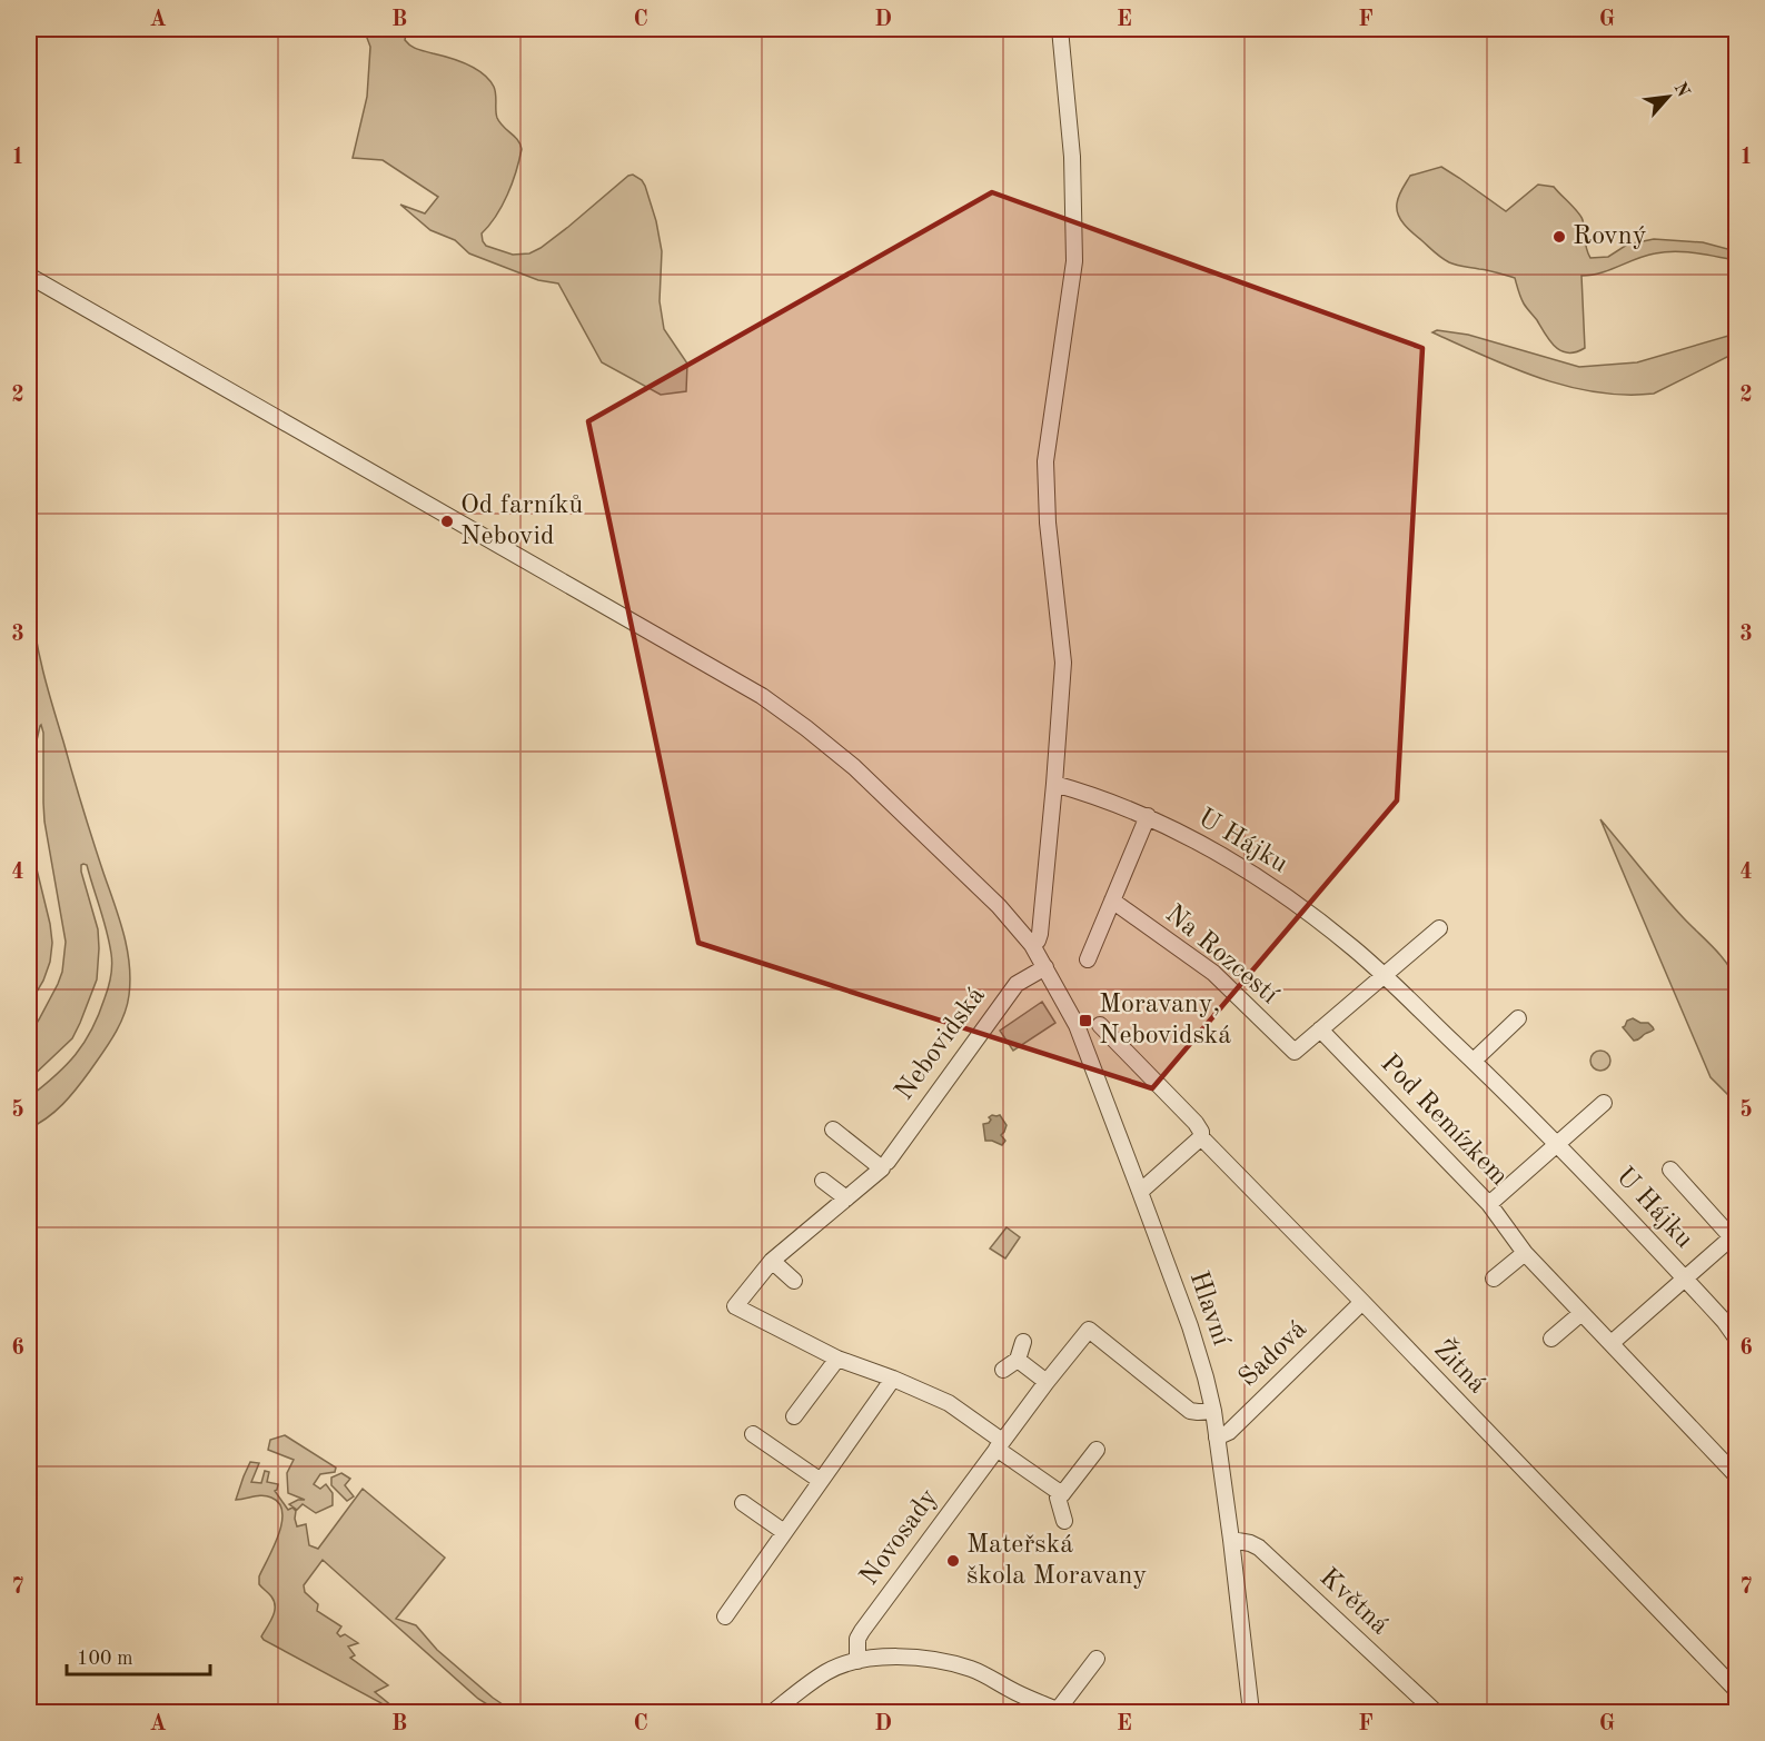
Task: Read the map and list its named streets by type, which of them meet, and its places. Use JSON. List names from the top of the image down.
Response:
{
  "streets": {
    "street": [
      "U Hájku",
      "Na Rozcestí",
      "Nebovidská",
      "Pod Remízkem",
      "Hlavní",
      "Sadová",
      "Žitná",
      "Novosady",
      "Květná"
    ]
  },
  "crossings": [
    ["U Hájku", "Pod Remízkem"],
    ["Na Rozcestí", "Pod Remízkem"],
    ["Nebovidská", "Hlavní"],
    ["Hlavní", "Sadová"],
    ["Hlavní", "Novosady"],
    ["Hlavní", "Květná"],
    ["Sadová", "Žitná"]
  ],
  "places": {
    "other": ["Rovný", "Od farníků Nebovid", "Mateřská škola Moravany"],
    "transit": ["Moravany, Nebovidská"]
  },
  "scale_bar": "100 m",
  "north": "top right",
  "grid": {
    "columns": [
      "A",
      "B",
      "C",
      "D",
      "E",
      "F",
      "G"
    ],
    "rows": [
      "1",
      "2",
      "3",
      "4",
      "5",
      "6",
      "7"
    ]
  }
}
